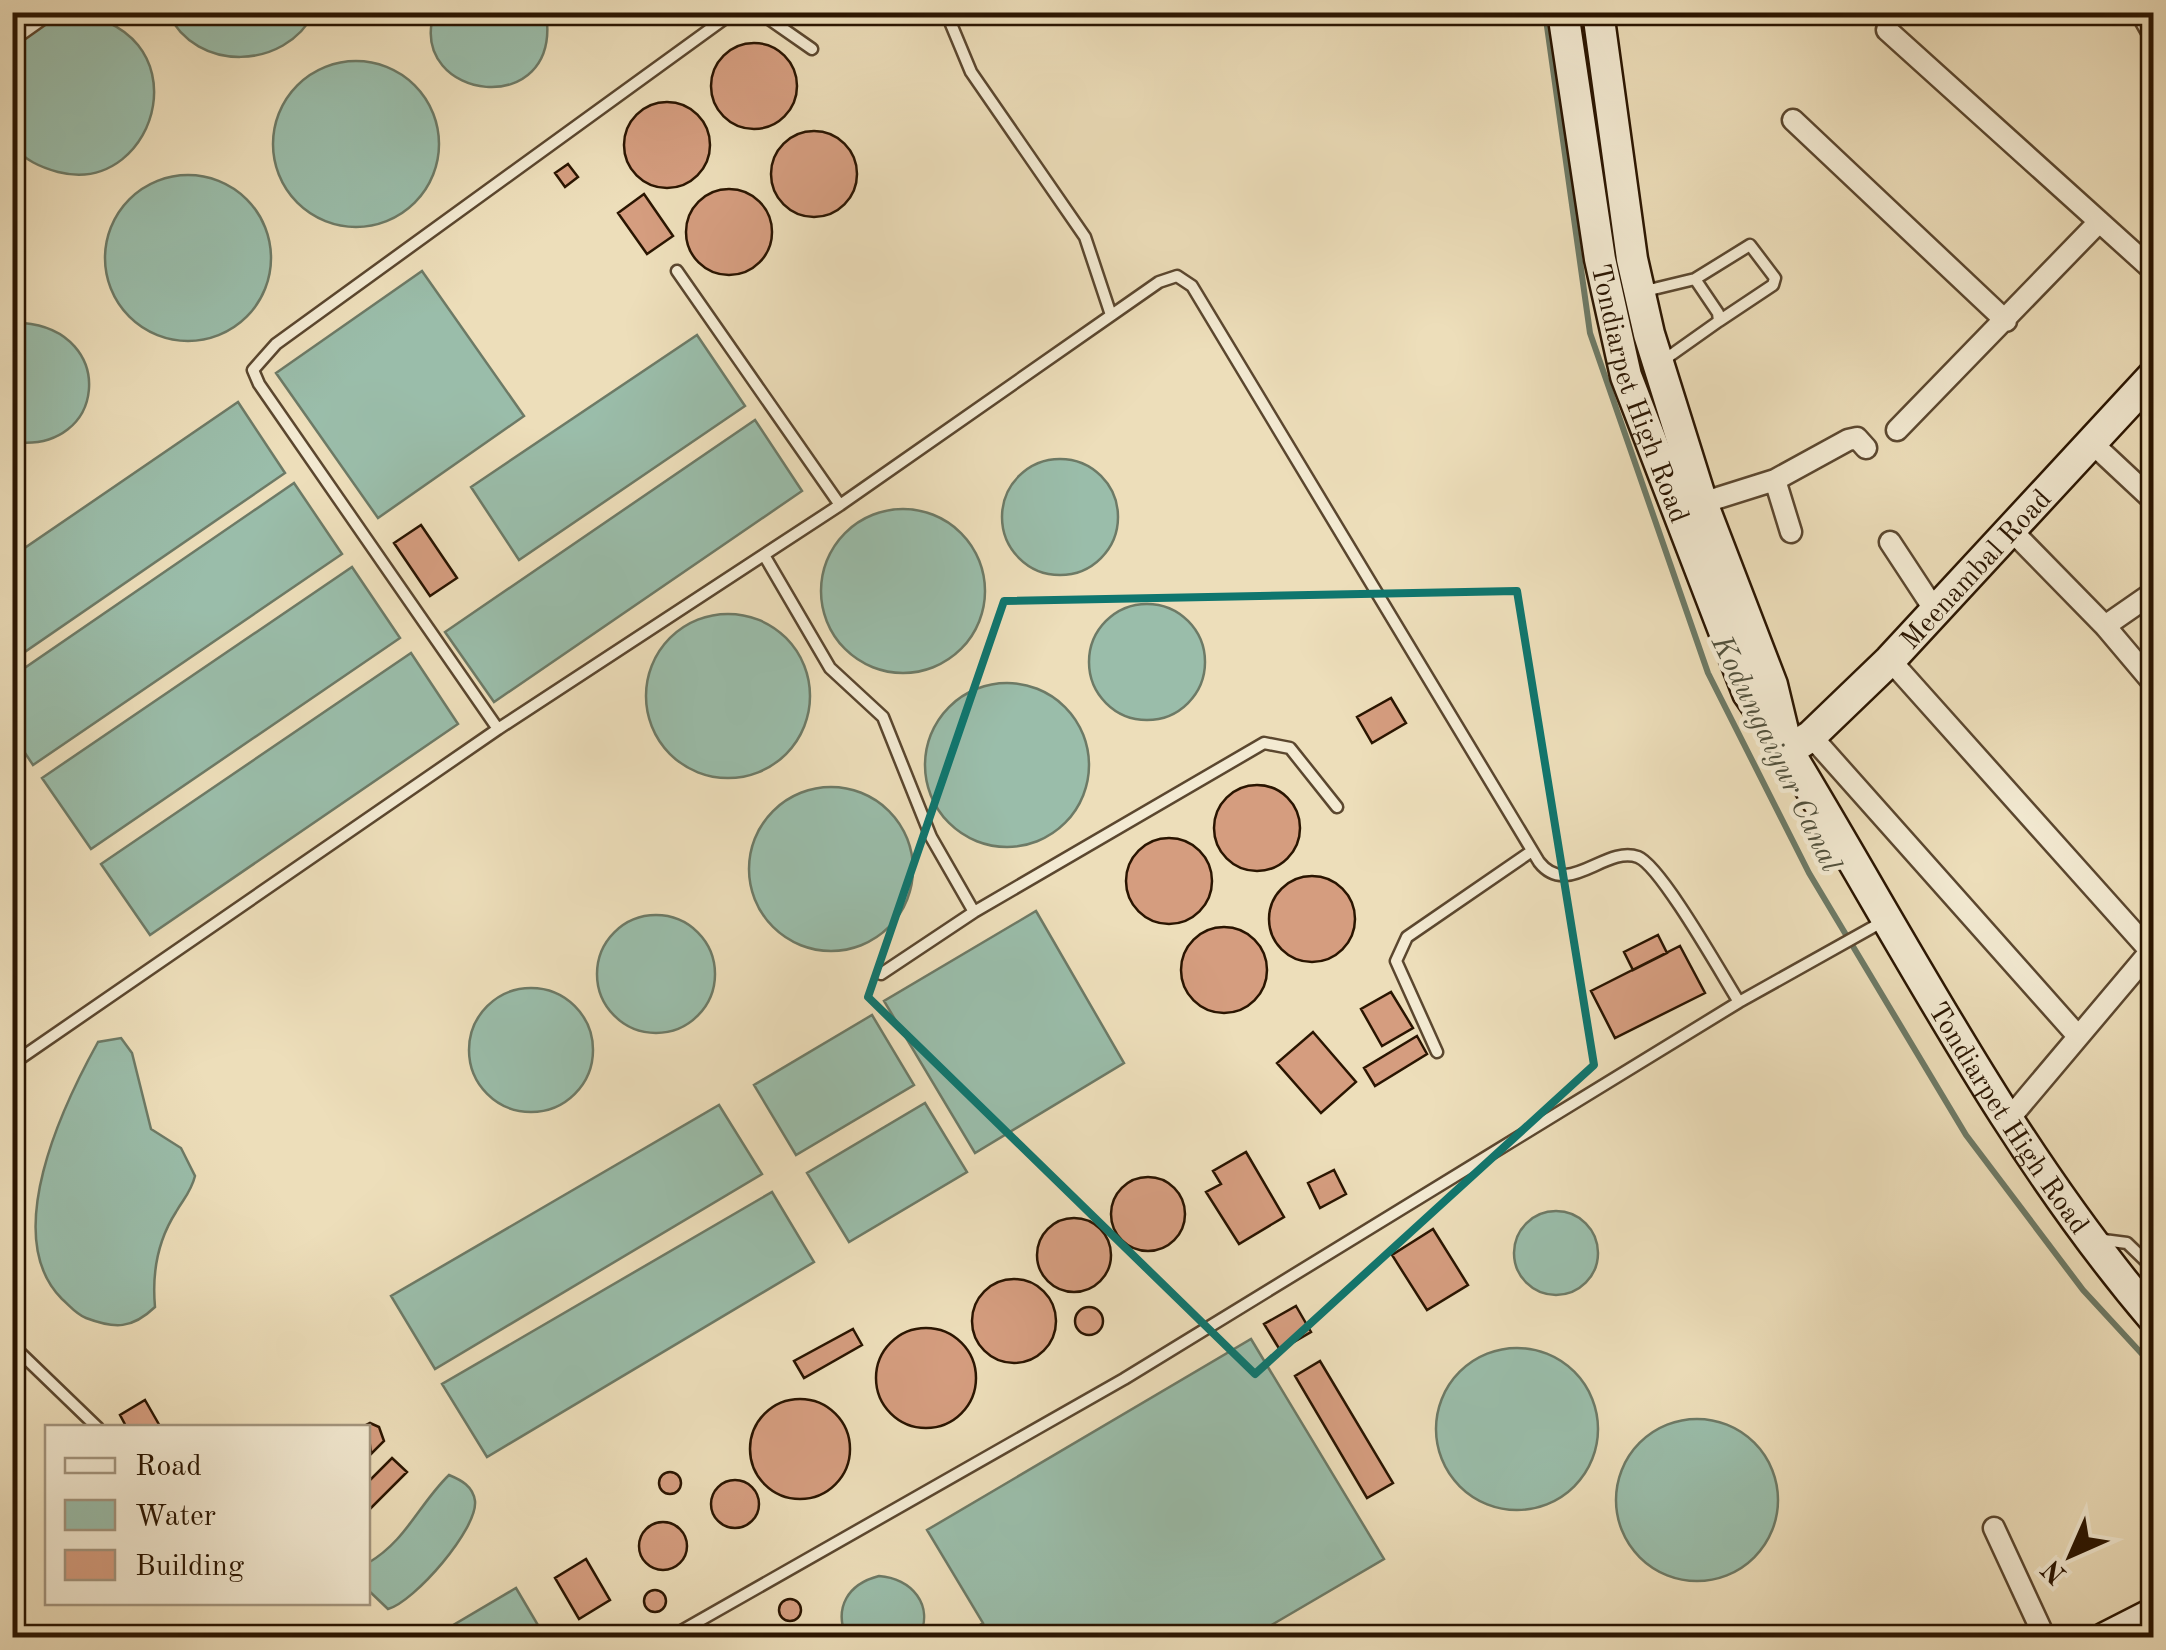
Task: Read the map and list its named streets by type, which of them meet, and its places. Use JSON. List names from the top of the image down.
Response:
{
  "streets": {
    "main road": ["Tondiarpet High Road", "Meenambal Road"]
  },
  "crossings": [
    ["Tondiarpet High Road", "Meenambal Road"]
  ],
  "water": ["Kodungaiyur Canal"],
  "legend": ["Road", "Water", "Building"],
  "north": "bottom left"
}
